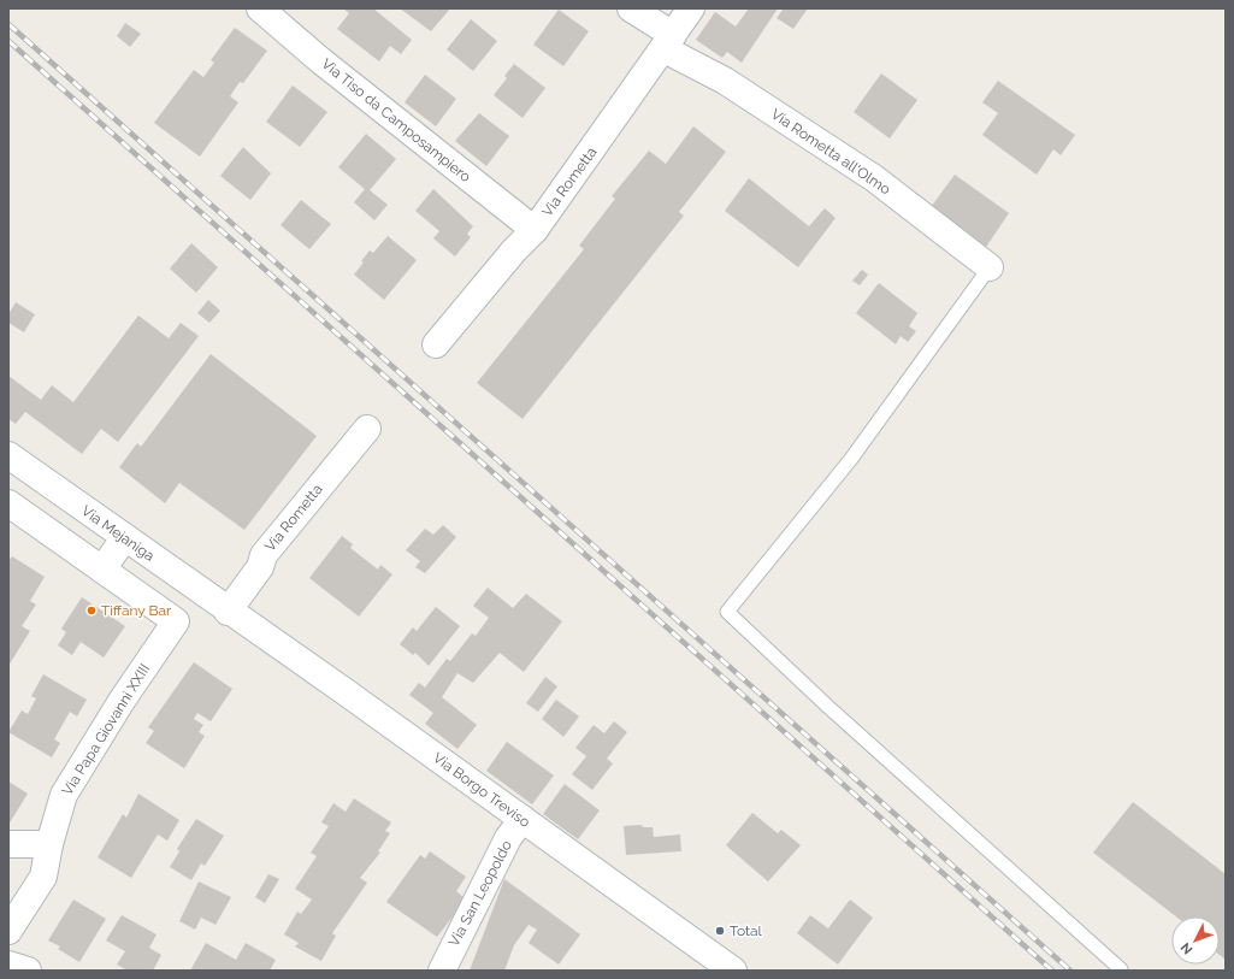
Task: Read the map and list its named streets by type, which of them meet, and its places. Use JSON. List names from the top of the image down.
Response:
{
  "streets": {
    "street": [
      "Via Tiso da Camposampiero",
      "Via Rometta all'Olmo",
      "Via Rometta",
      "Via Mejaniga",
      "Via Papa Giovanni XXIII",
      "Via Borgo Treviso",
      "Via San Leopoldo"
    ]
  },
  "crossings": [
    ["Via Tiso da Camposampiero", "Via Rometta"],
    ["Via Rometta all'Olmo", "Via Rometta"],
    ["Via Rometta", "Via Mejaniga"],
    ["Via Rometta", "Via Borgo Treviso"],
    ["Via Mejaniga", "Via Borgo Treviso"],
    ["Via Borgo Treviso", "Via San Leopoldo"]
  ],
  "places": ["Tiffany Bar", "Total"],
  "north": "bottom left"
}
